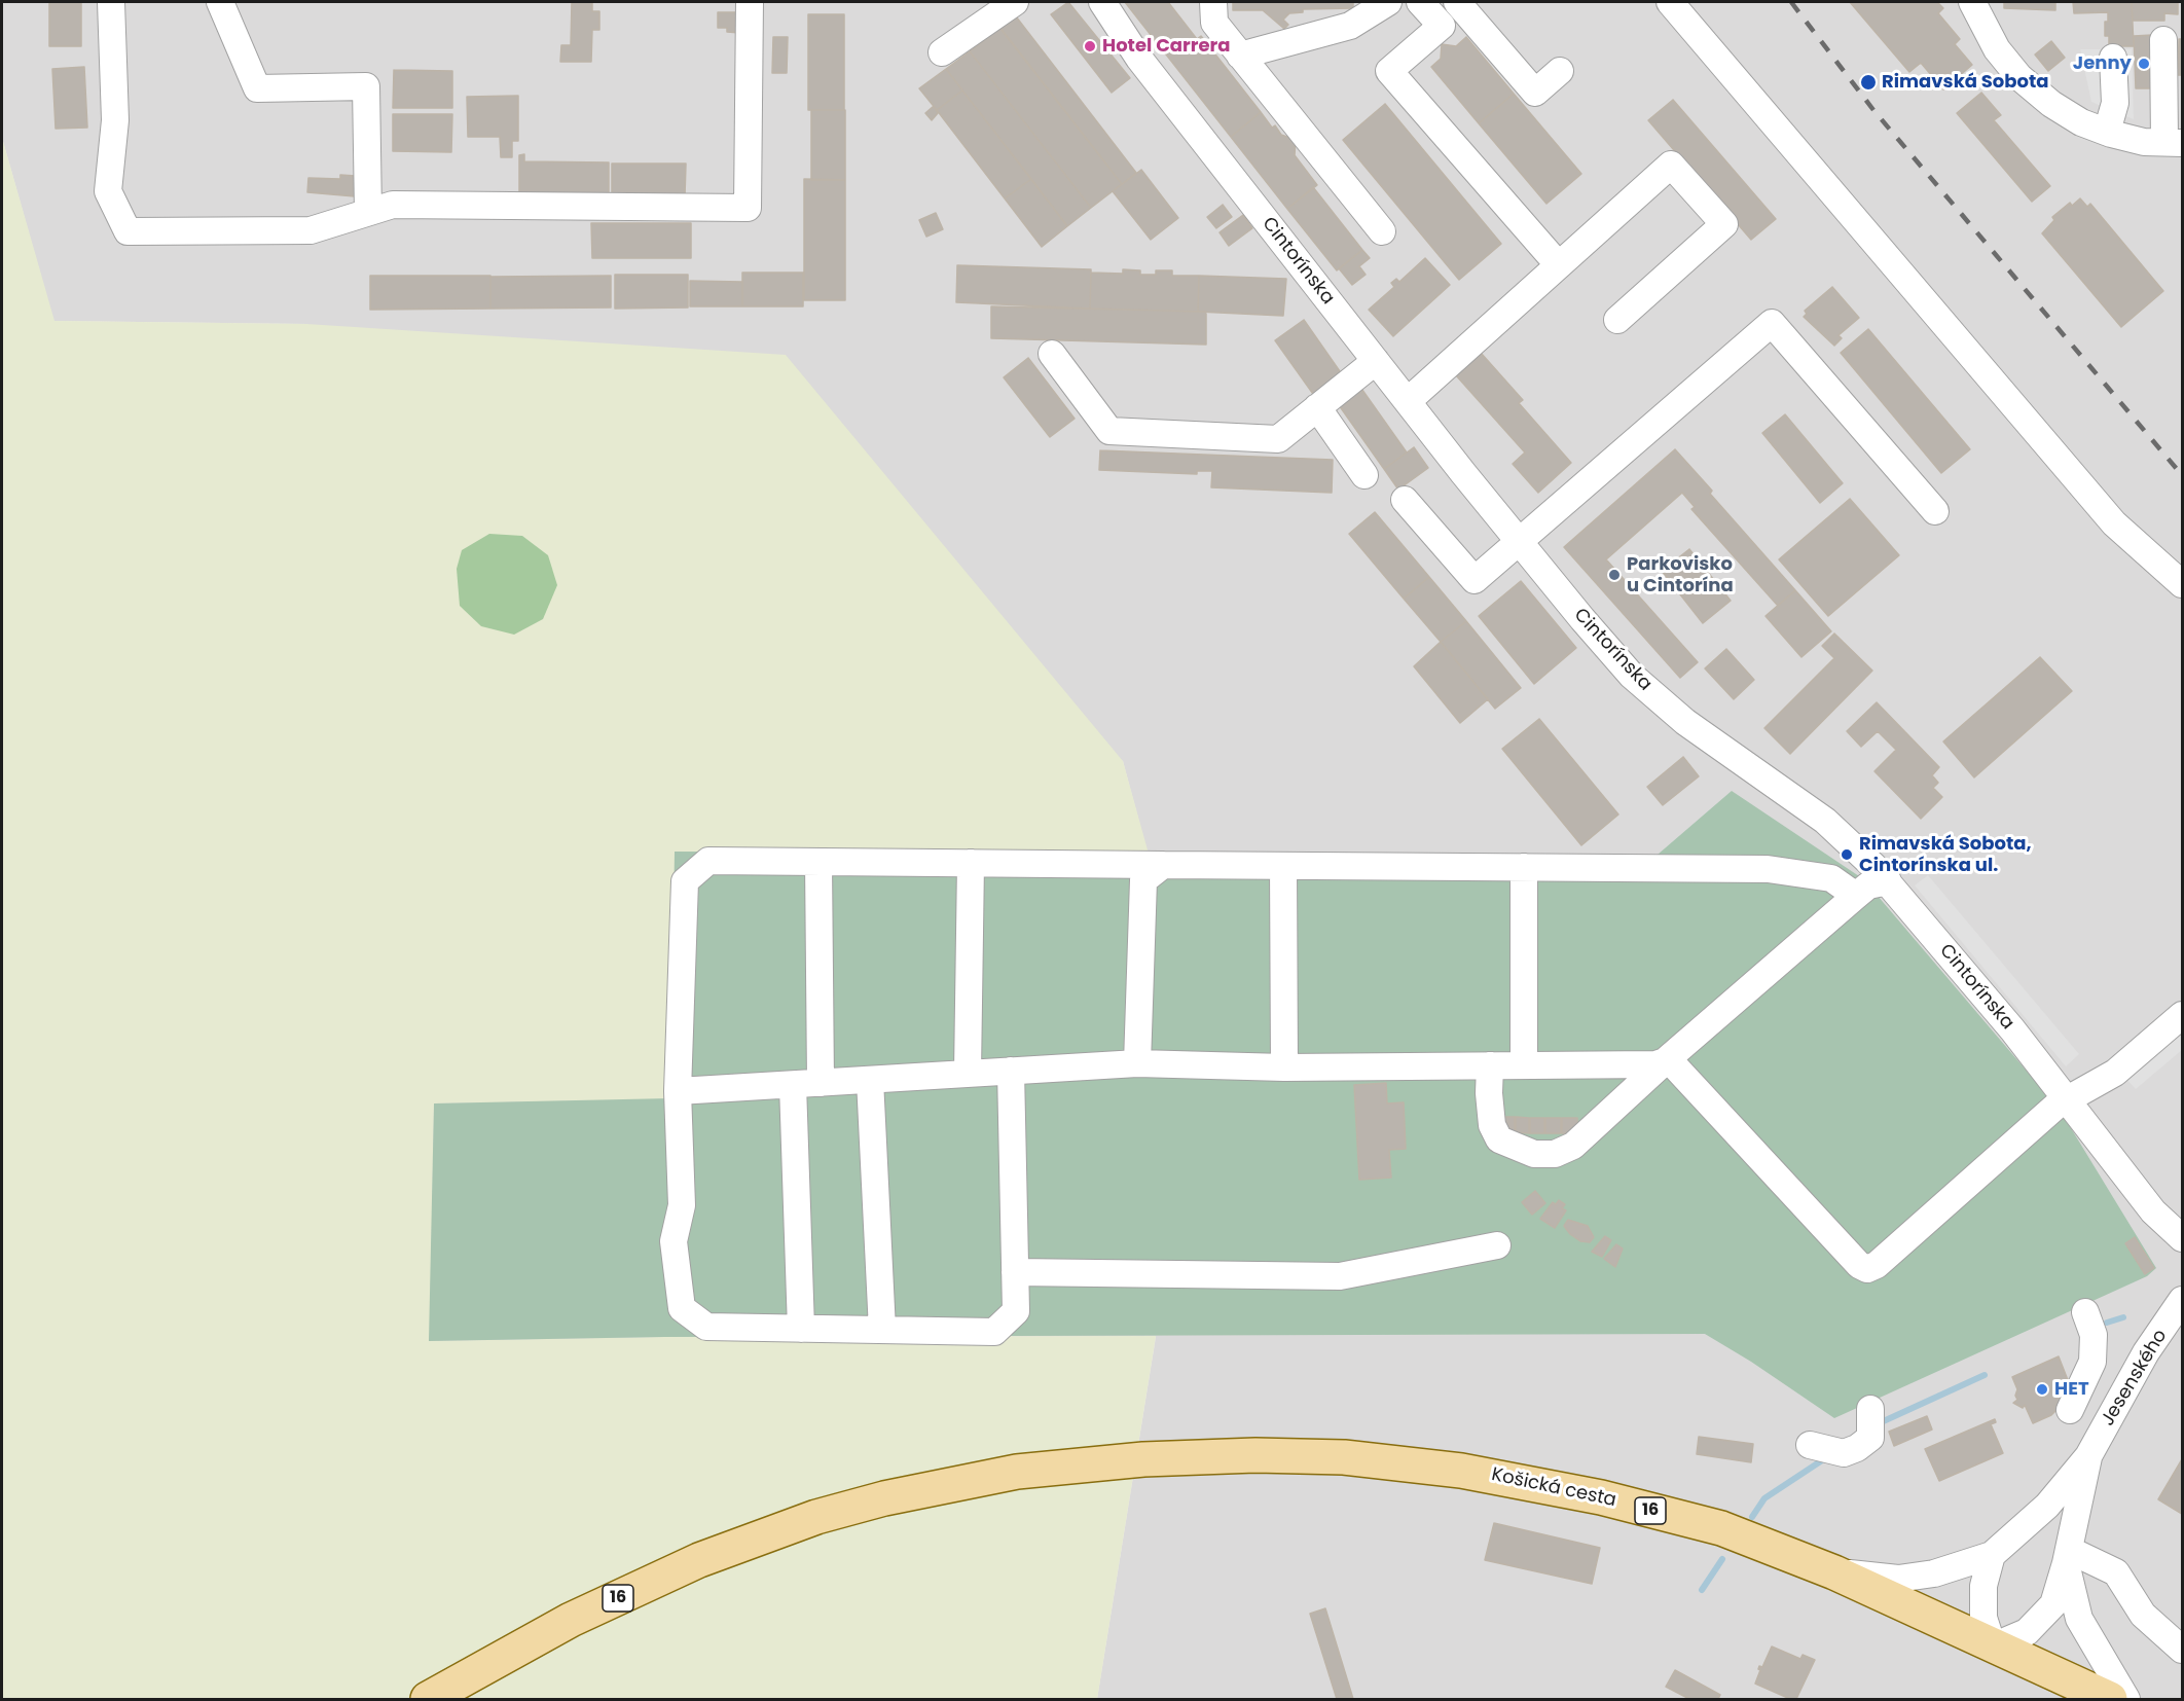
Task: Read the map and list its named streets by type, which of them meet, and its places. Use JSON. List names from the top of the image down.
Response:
{
  "streets": {
    "main road": ["Košická cesta", "16"],
    "street": ["Cintorínska", "Jesenského"]
  },
  "places": [
    "Hotel Carrera",
    "Jenny",
    "Rimavská Sobota",
    "Parkovisko u Cintorína",
    "Rimavská Sobota, Cintorínska ul.",
    "HET"
  ]
}
